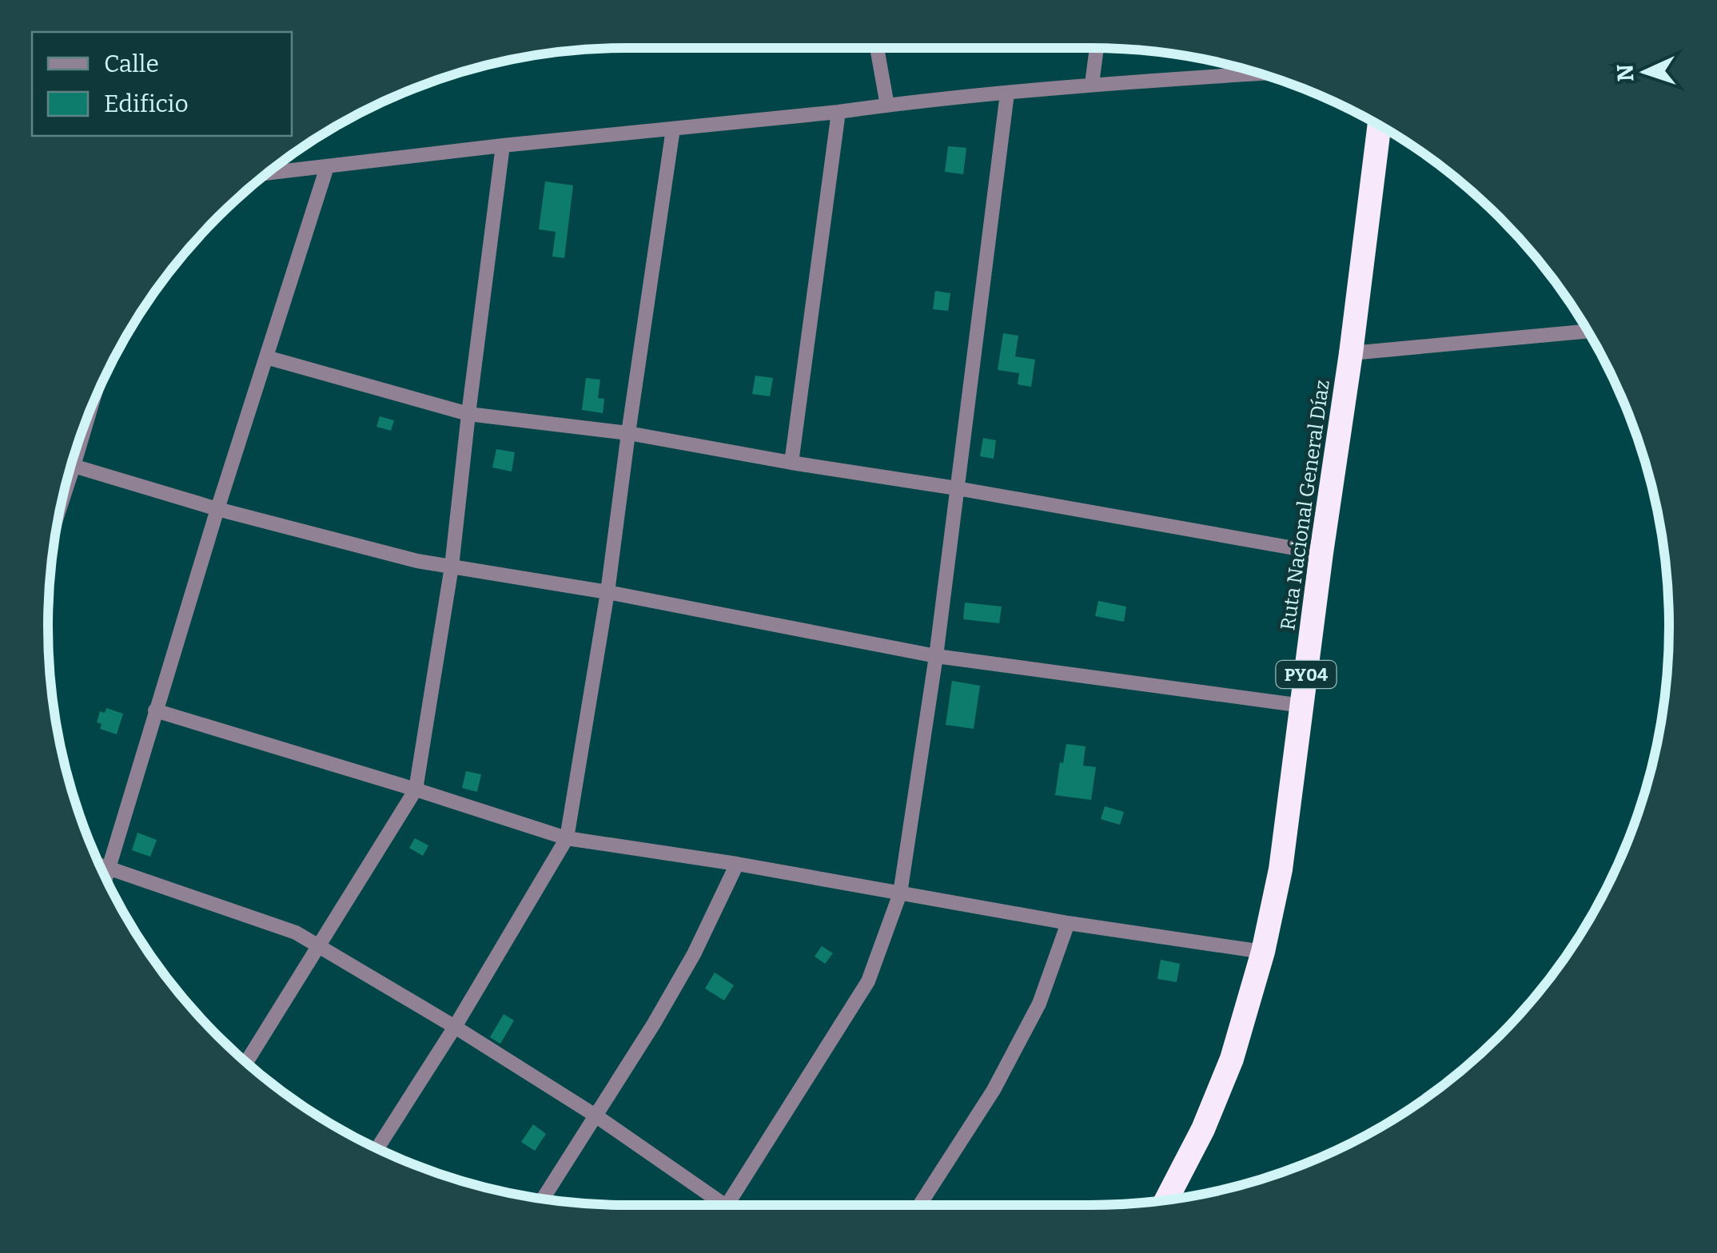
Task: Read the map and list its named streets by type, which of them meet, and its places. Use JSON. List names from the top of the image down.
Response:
{
  "streets": {
    "highway": ["Ruta Nacional General Díaz", "PY04"]
  },
  "legend": ["Calle", "Edificio"],
  "north": "left"
}
